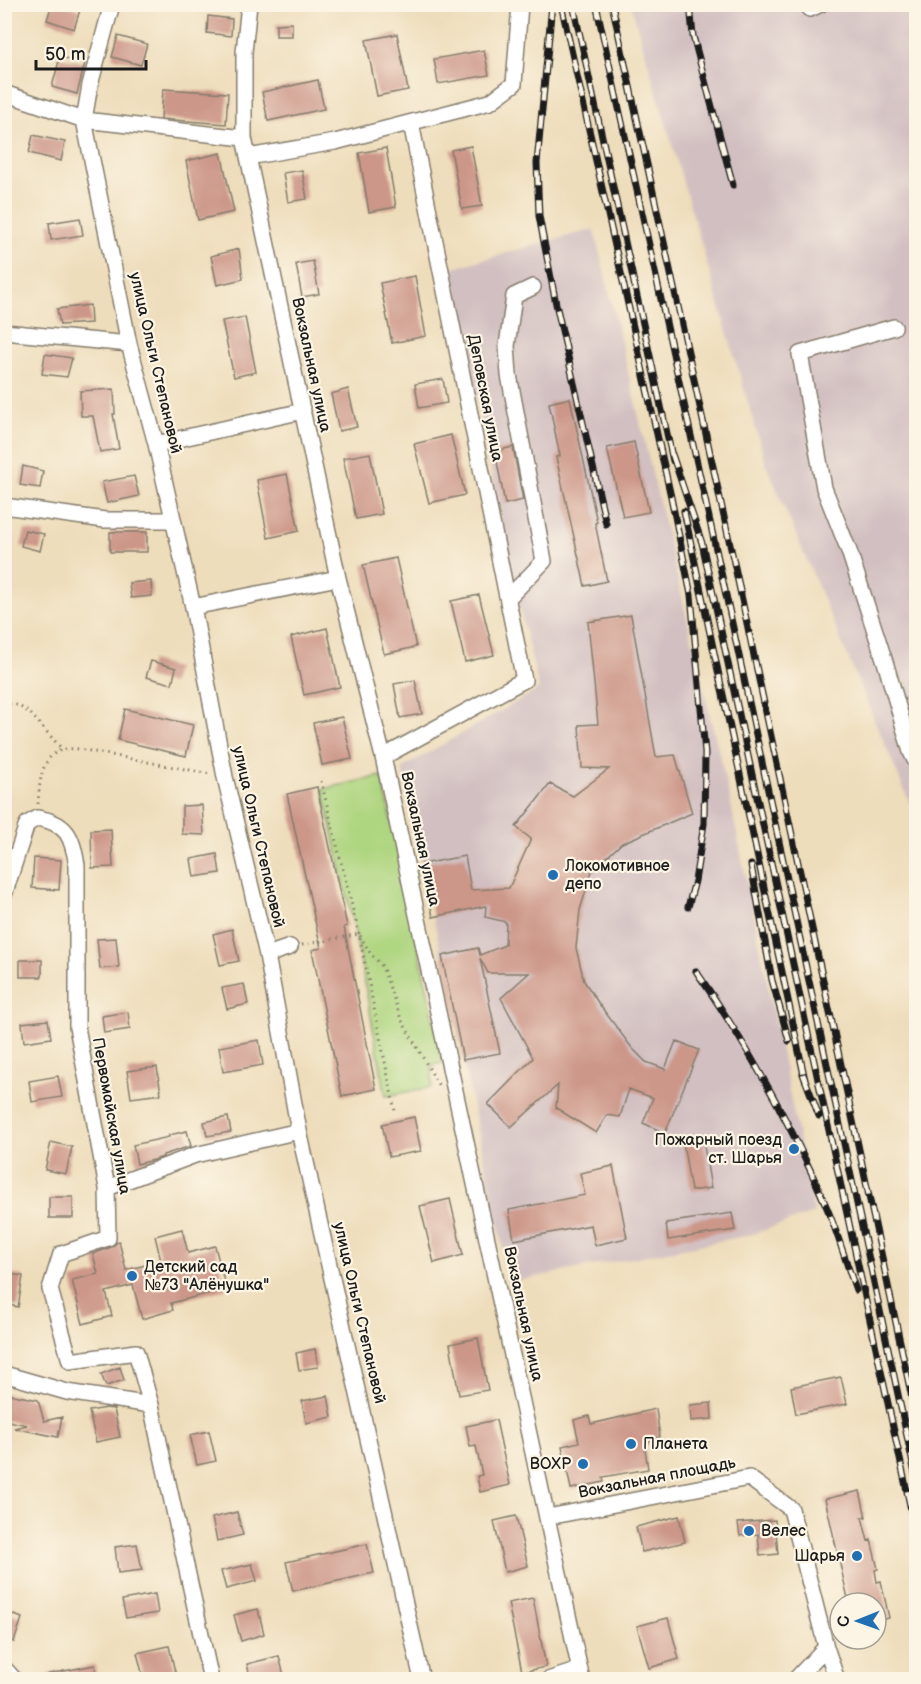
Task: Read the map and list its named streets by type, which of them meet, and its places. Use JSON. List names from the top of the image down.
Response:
{
  "streets": {
    "street": [
      "улица Ольги Степановой",
      "Вокзальная улица",
      "Деповская улица",
      "Первомайская улица",
      "Вокзальная площадь"
    ]
  },
  "crossings": [
    ["Вокзальная улица", "Деповская улица"],
    ["Вокзальная улица", "Вокзальная площадь"]
  ],
  "places": [
    "Локомотивное депо",
    "Пожарный поезд ст. Шарья",
    "Детский сад №73 \"Алёнушка\"",
    "Планета",
    "ВОХР",
    "Велес",
    "Шарья"
  ],
  "scale_bar": "50 m",
  "north": "left"
}
